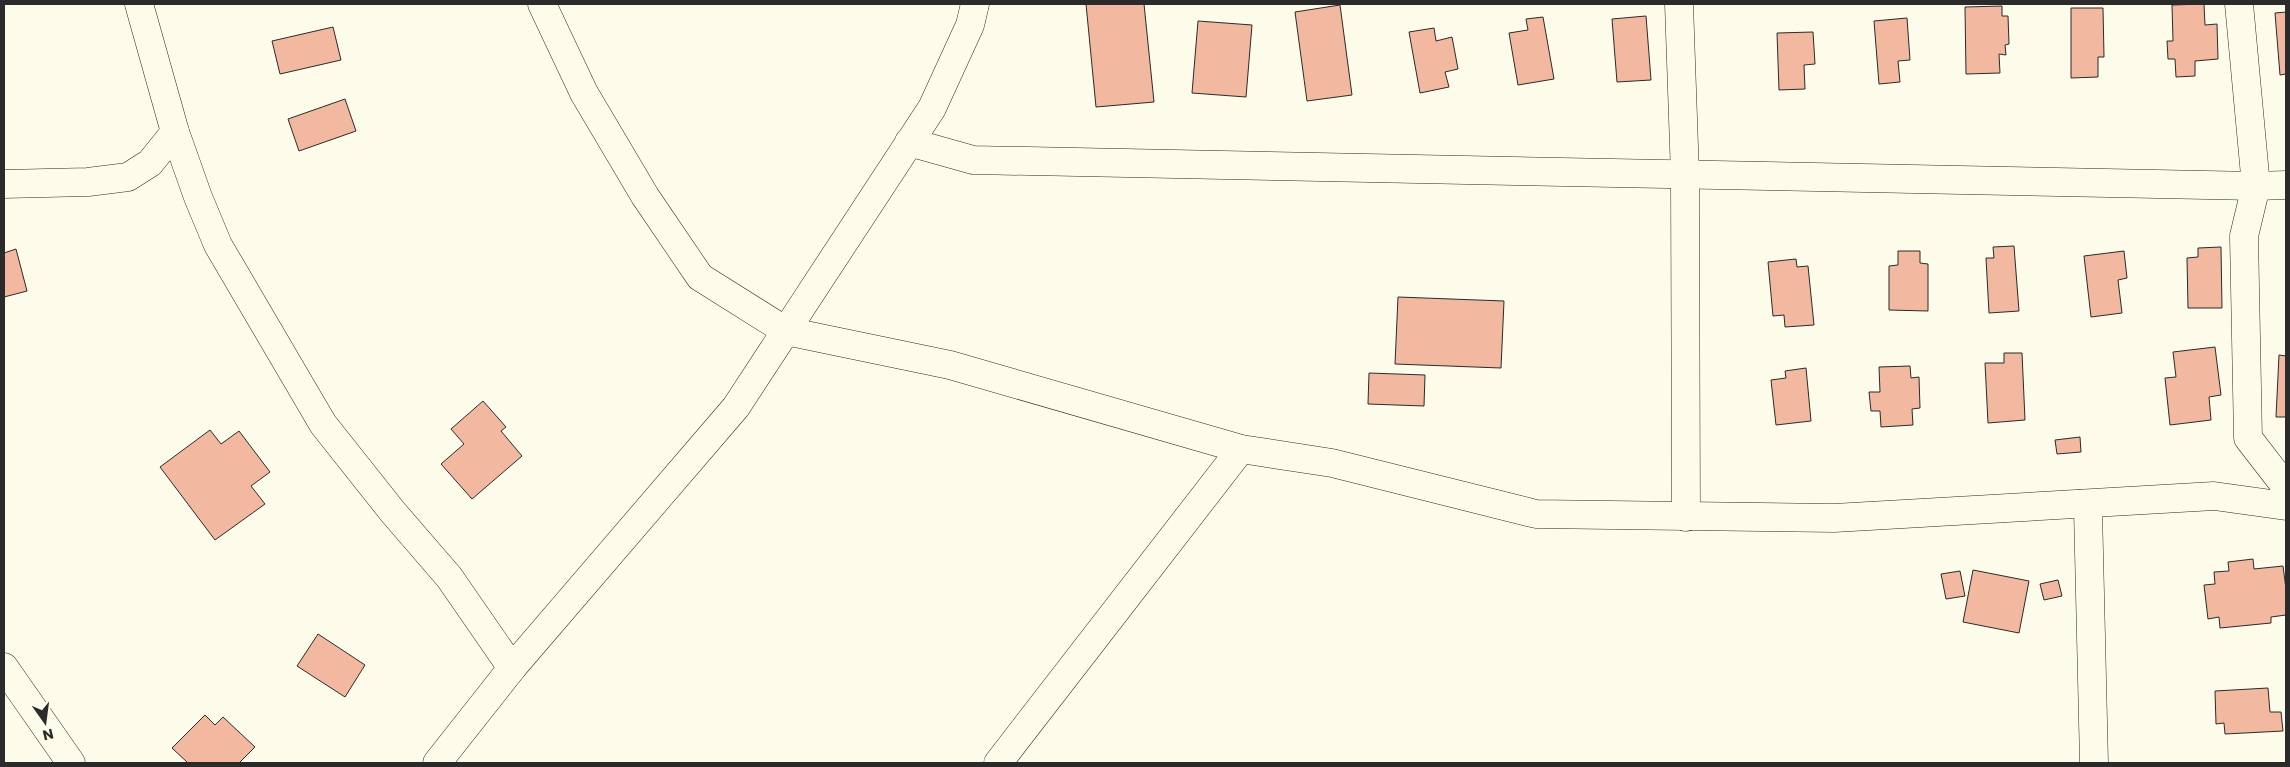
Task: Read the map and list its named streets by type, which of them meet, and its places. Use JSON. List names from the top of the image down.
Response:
{
  "north": "bottom"
}
